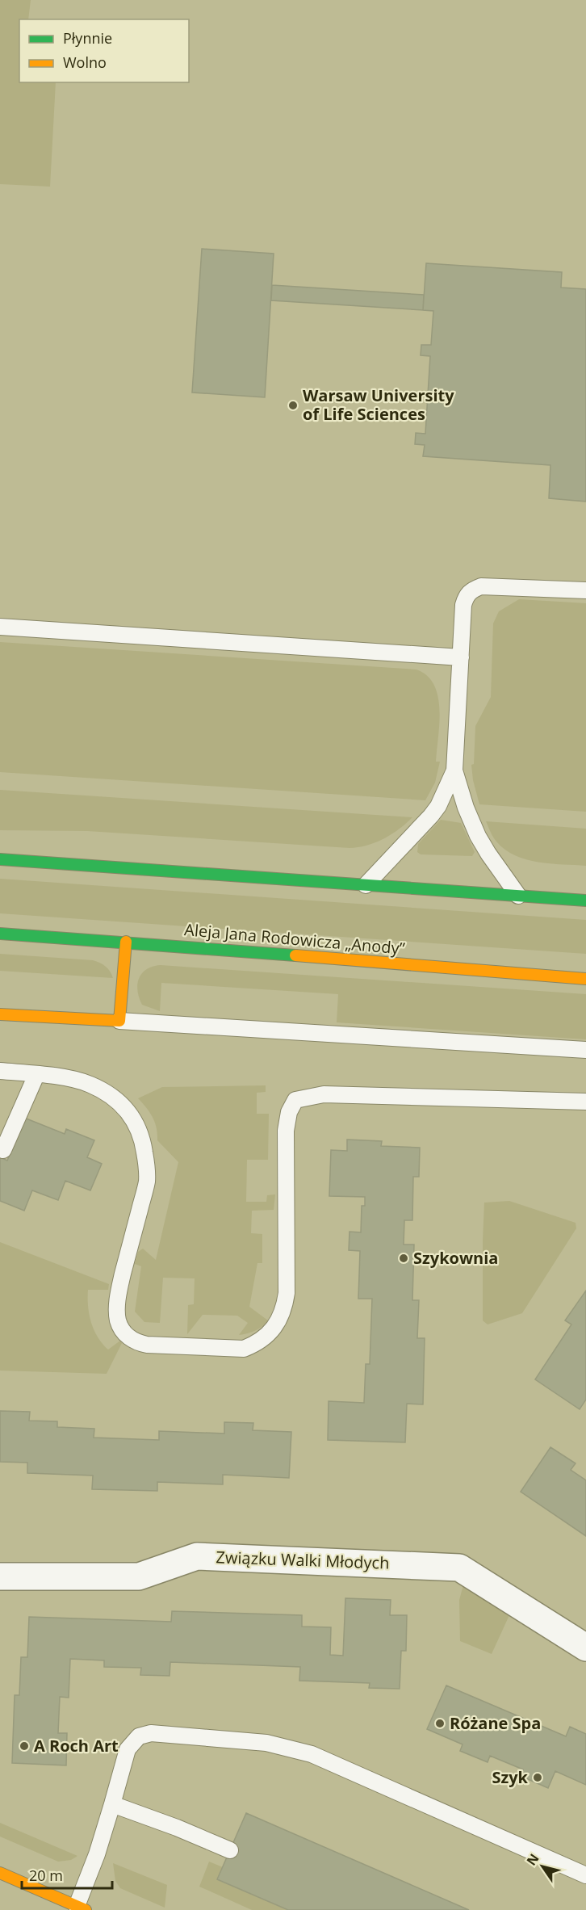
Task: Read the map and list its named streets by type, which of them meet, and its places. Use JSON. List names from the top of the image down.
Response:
{
  "streets": {
    "main road": ["Aleja Jana Rodowicza „Anody”"],
    "street": ["Związku Walki Młodych"]
  },
  "places": [
    "Warsaw University of Life Sciences",
    "Szykownia",
    "Różane Spa",
    "A Roch Art",
    "Szyk"
  ],
  "legend": ["Płynnie", "Wolno"],
  "scale_bar": "20 m",
  "north": "top left"
}
